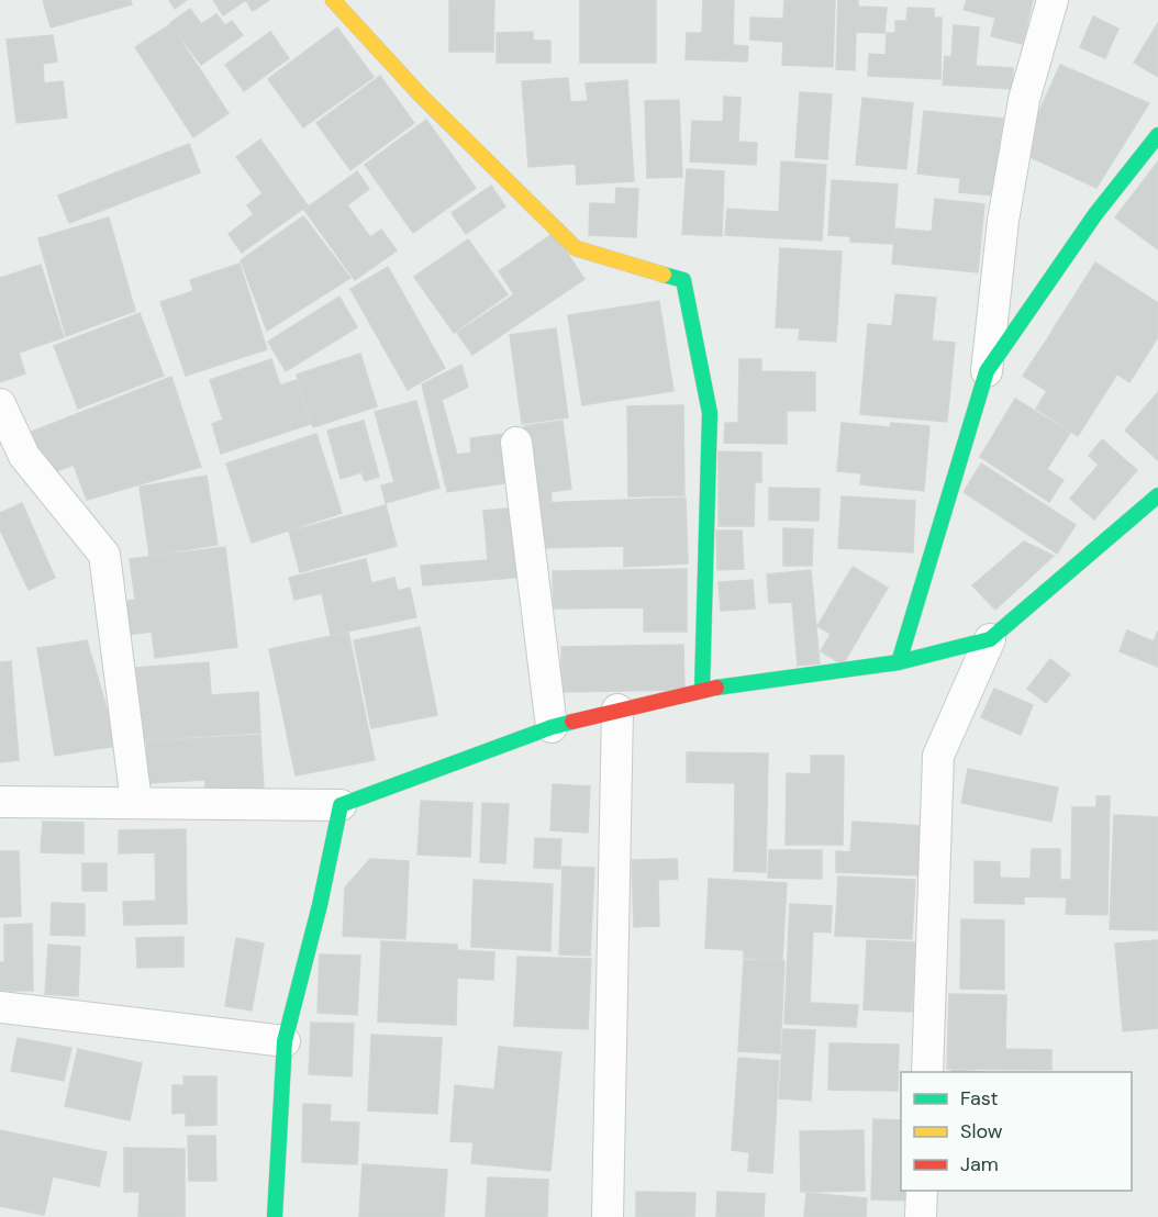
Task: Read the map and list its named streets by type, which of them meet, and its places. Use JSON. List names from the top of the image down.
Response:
{
  "legend": ["Fast", "Slow", "Jam"]
}
